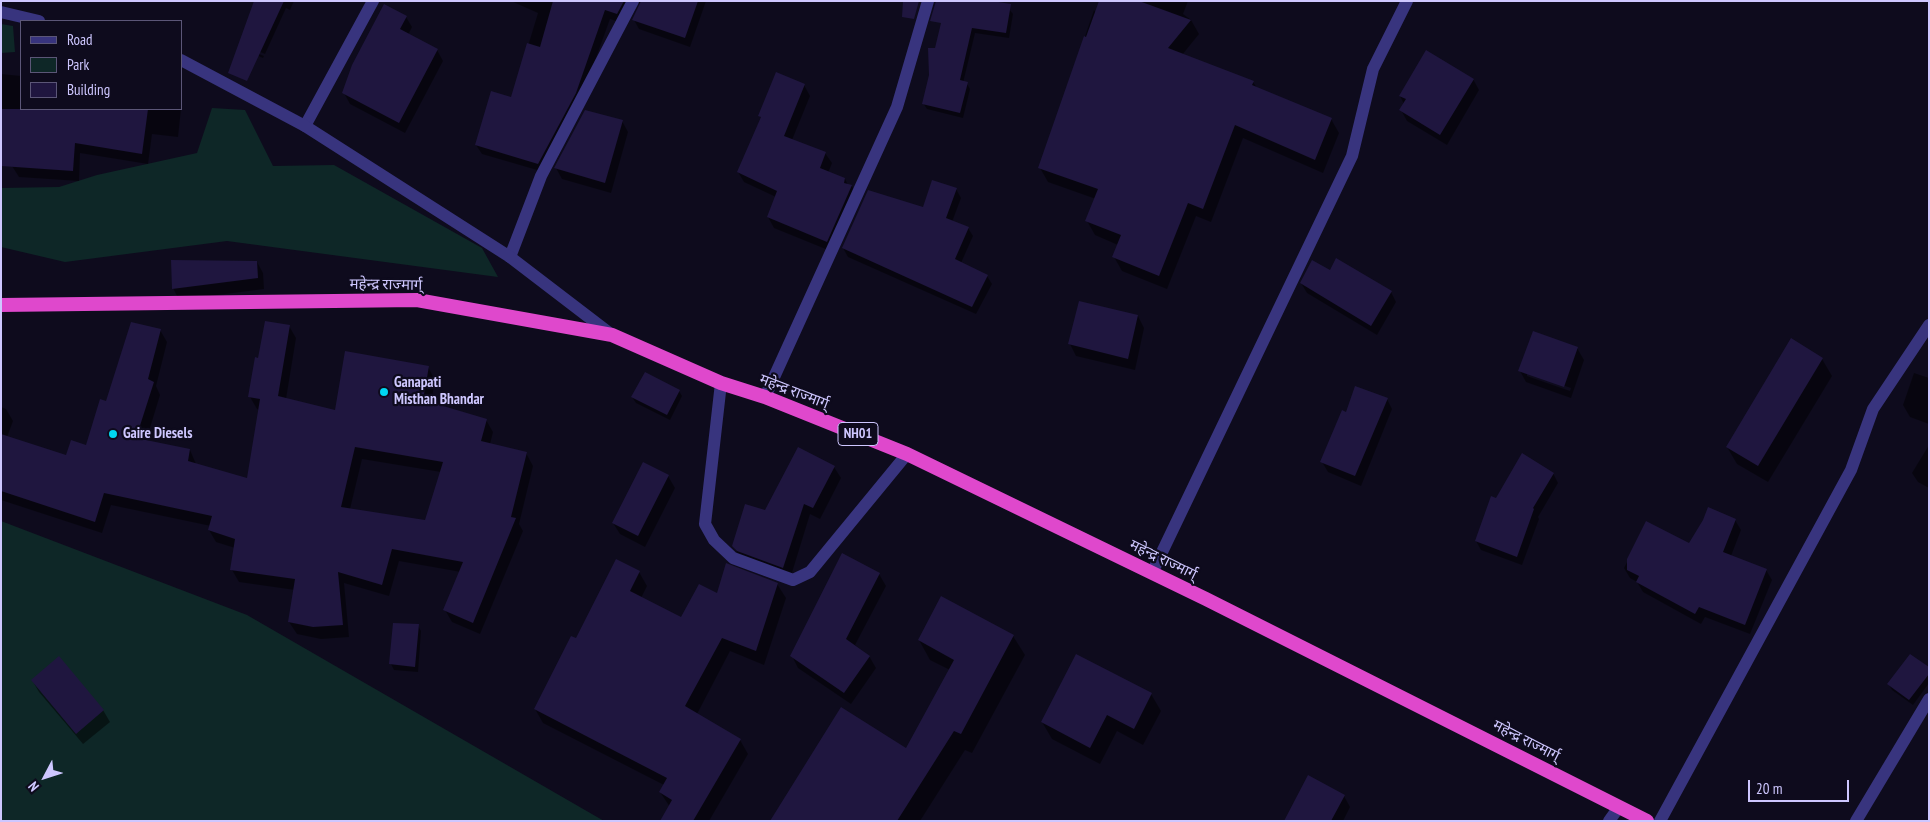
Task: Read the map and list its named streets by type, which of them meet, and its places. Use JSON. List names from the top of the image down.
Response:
{
  "streets": {
    "highway": ["महेन्द्र राज्मार्ग्", "NH01"]
  },
  "places": ["Ganapati Misthan Bhandar", "Gaire Diesels"],
  "legend": ["Road", "Park", "Building"],
  "scale_bar": "20 m",
  "north": "bottom left"
}
